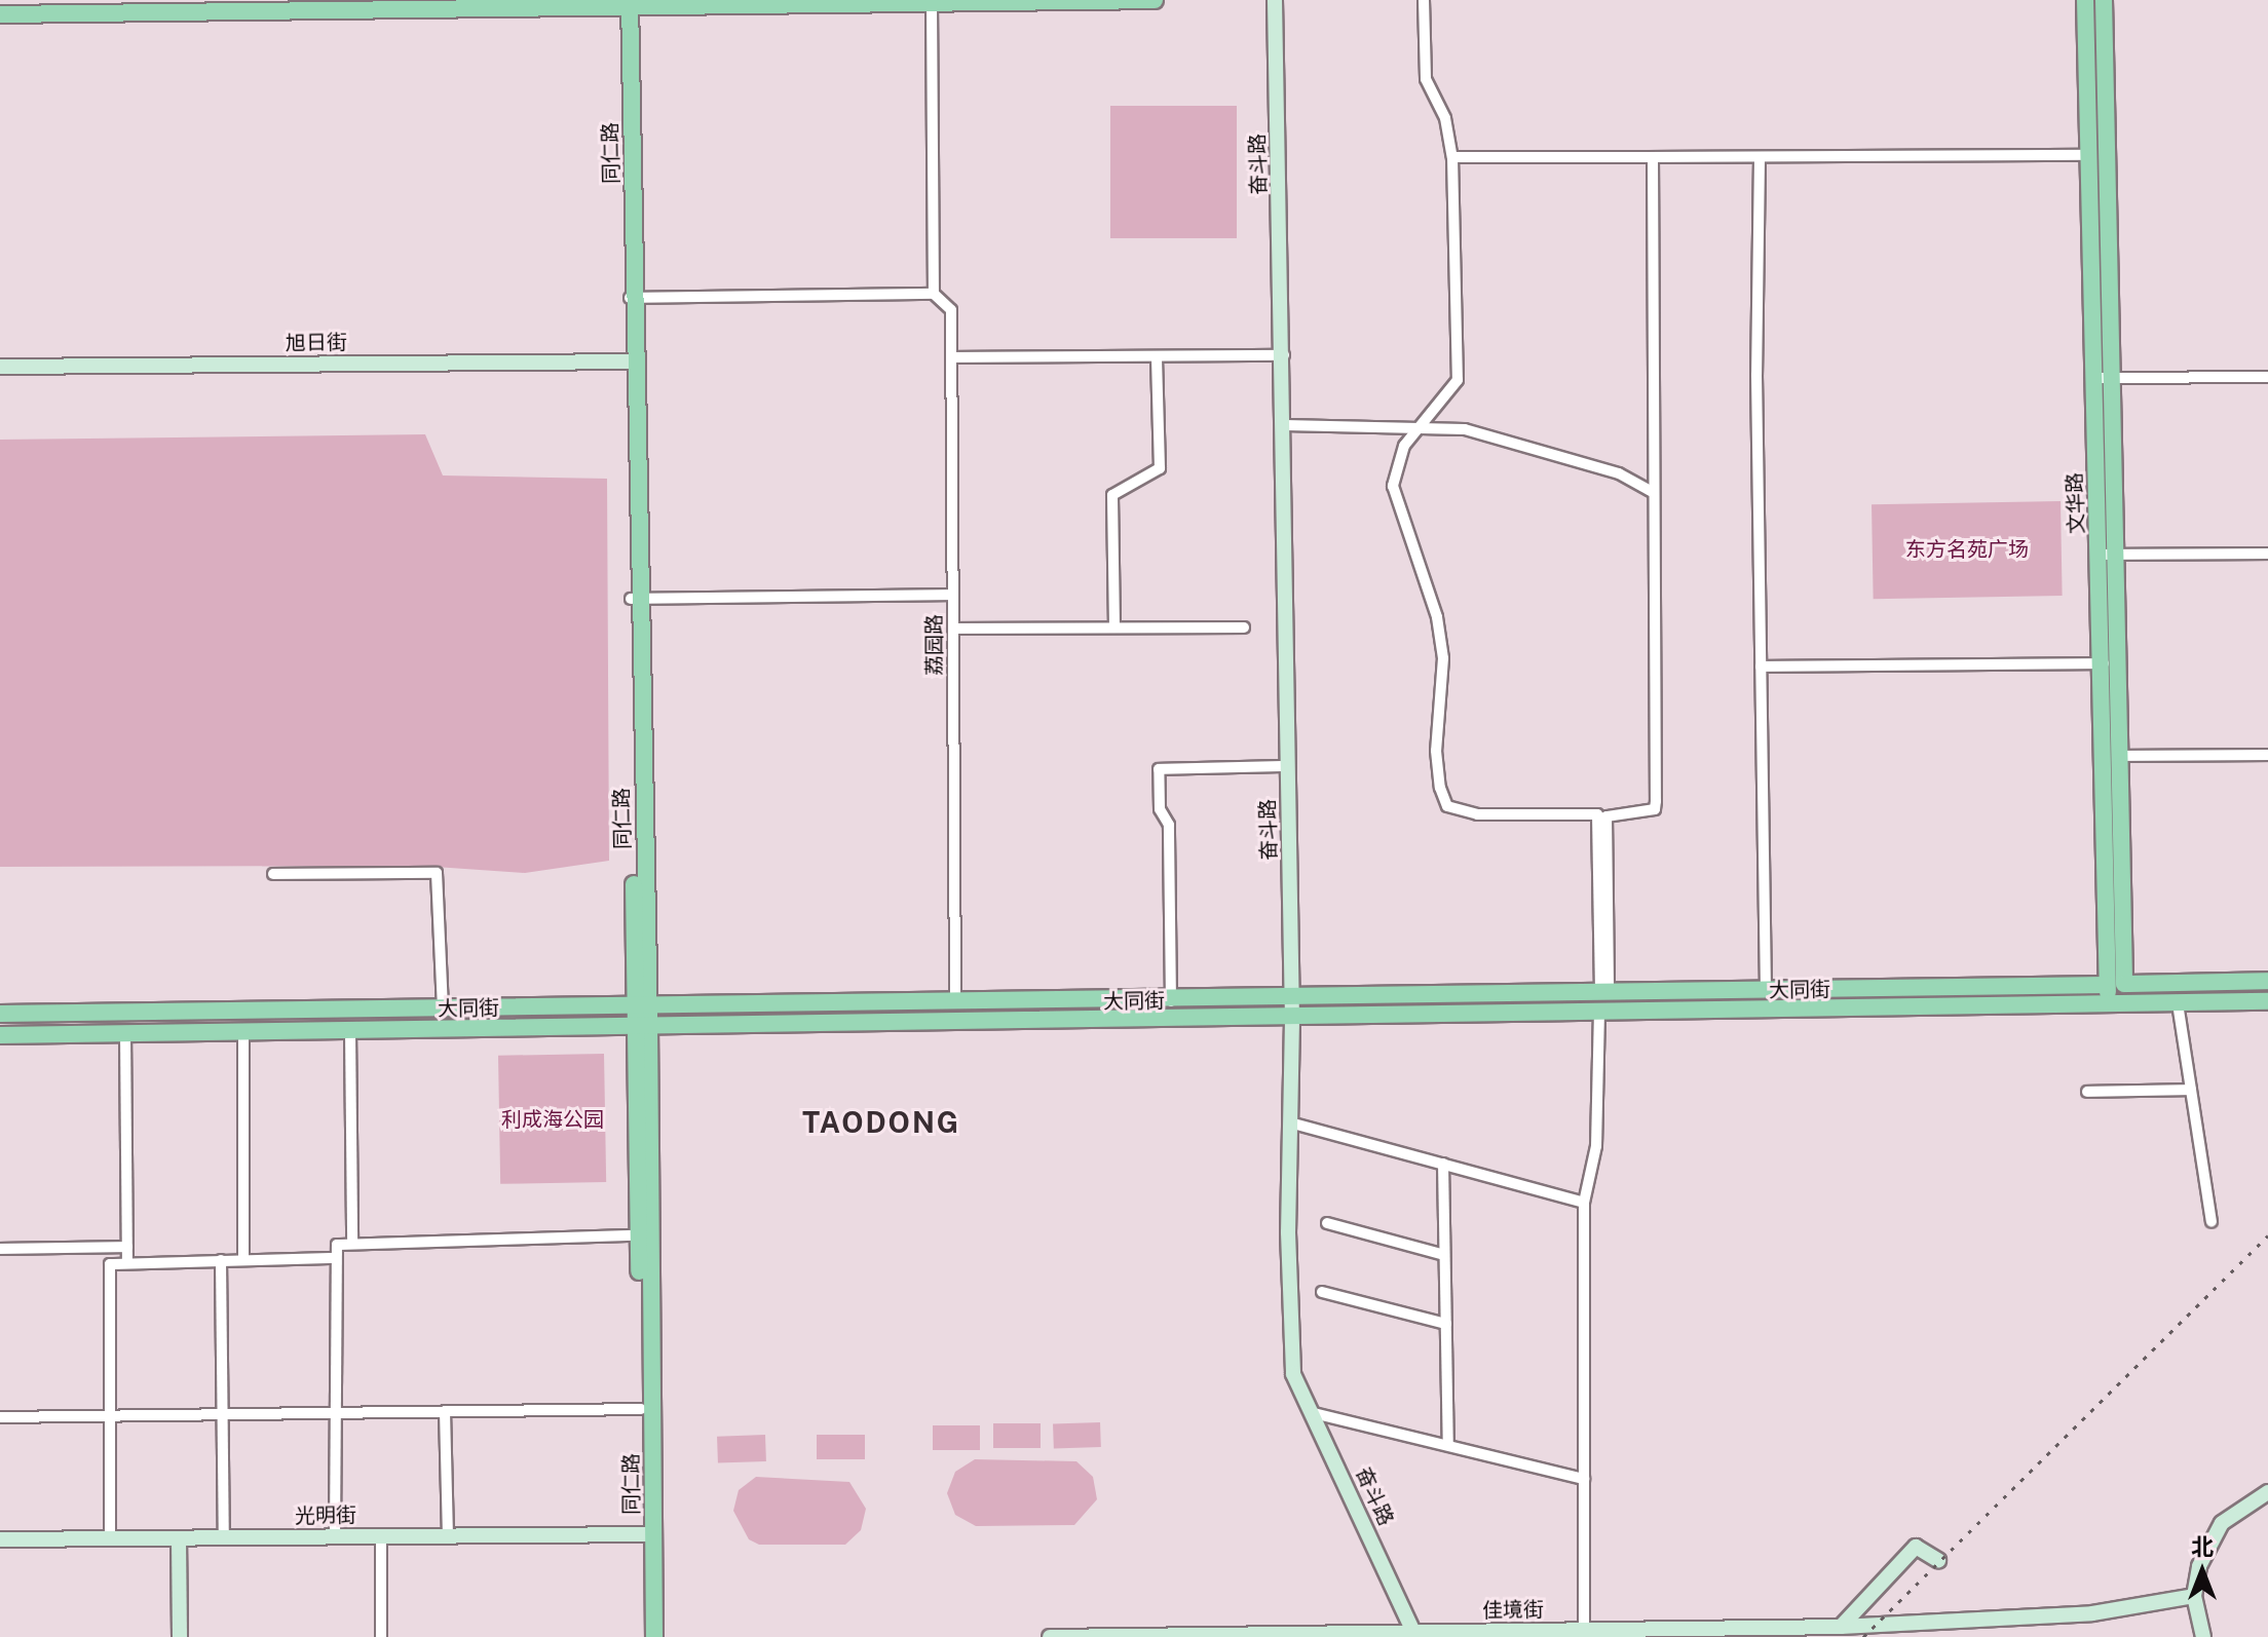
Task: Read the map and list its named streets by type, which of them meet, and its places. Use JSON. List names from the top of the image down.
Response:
{
  "streets": {
    "main road": ["同仁路", "文华路", "大同街"],
    "street": [
      "奋斗路",
      "旭日街",
      "荔园路",
      "光明街",
      "佳境街"
    ]
  },
  "crossings": [
    ["同仁路", "旭日街"],
    ["同仁路", "大同街"],
    ["同仁路", "光明街"],
    ["奋斗路", "大同街"],
    ["奋斗路", "佳境街"],
    ["文华路", "大同街"],
    ["荔园路", "大同街"]
  ],
  "districts": ["TAODONG"],
  "parks": ["东方名苑广场", "利成海公园"],
  "north": "top"
}
